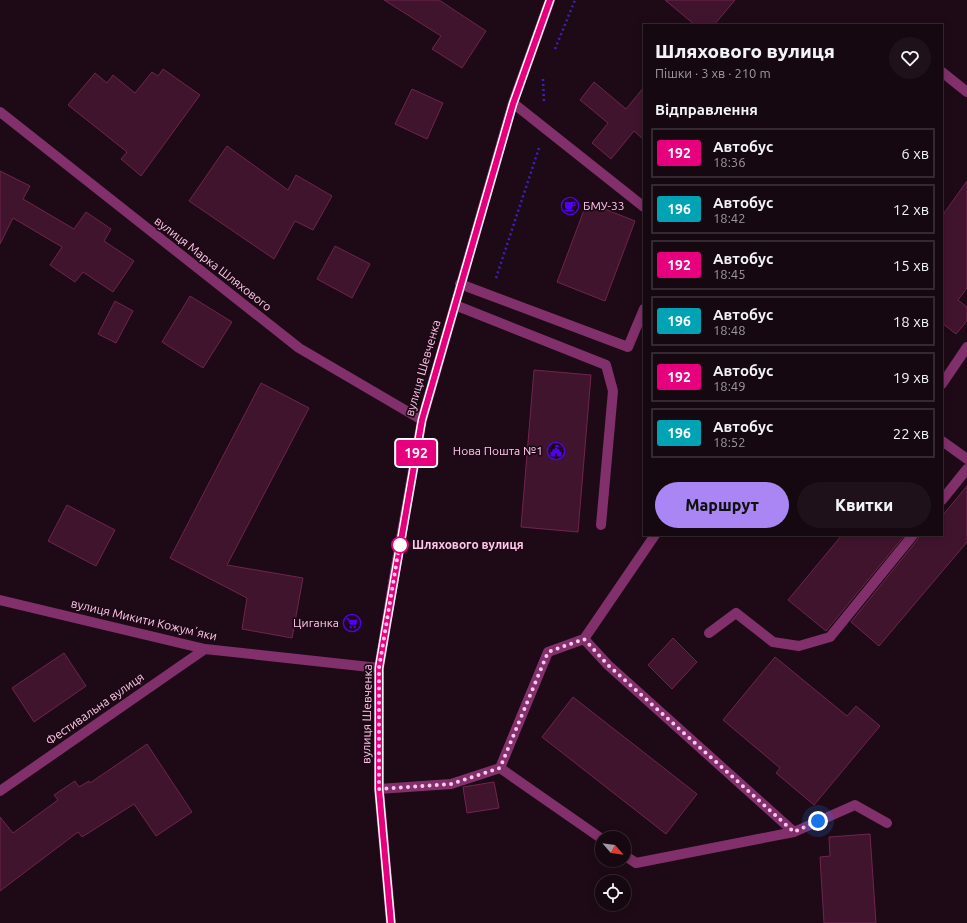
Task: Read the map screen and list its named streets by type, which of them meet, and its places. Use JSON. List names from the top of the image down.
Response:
{
  "streets": {
    "street": [
      "вулиця Марка Шляхового",
      "вулиця Шевченка",
      "вулиця Микити Кожумʼяки",
      "Фестивальна вулиця"
    ]
  },
  "crossings": [
    ["вулиця Марка Шляхового", "вулиця Шевченка"],
    ["вулиця Шевченка", "вулиця Микити Кожумʼяки"],
    ["вулиця Микити Кожумʼяки", "Фестивальна вулиця"]
  ],
  "places": {
    "cafe": ["БМУ-33"],
    "public building": ["Нова Пошта №1"],
    "other": ["Шляхового вулиця"],
    "supermarket": ["Циганка"]
  },
  "lines": ["bus line 192"],
  "north": "bottom right",
  "page": {
    "on_map": "192",
    "heading": [
      ["Шляхового вулиця", "Пішки · 3 хв · 210 m"],
      "Відправлення"
    ],
    "list": [
      {
        "mark": "192",
        "name": "Автобус",
        "note": "18:36",
        "value": "6 хв"
      },
      {
        "mark": "196",
        "name": "Автобус",
        "note": "18:42",
        "value": "12 хв"
      },
      {
        "mark": "192",
        "name": "Автобус",
        "note": "18:45",
        "value": "15 хв"
      },
      {
        "mark": "196",
        "name": "Автобус",
        "note": "18:48",
        "value": "18 хв"
      },
      {
        "mark": "192",
        "name": "Автобус",
        "note": "18:49",
        "value": "19 хв"
      },
      {
        "mark": "196",
        "name": "Автобус",
        "note": "18:52",
        "value": "22 хв"
      }
    ],
    "buttons": ["Маршрут", "Квитки"]
  }
}
